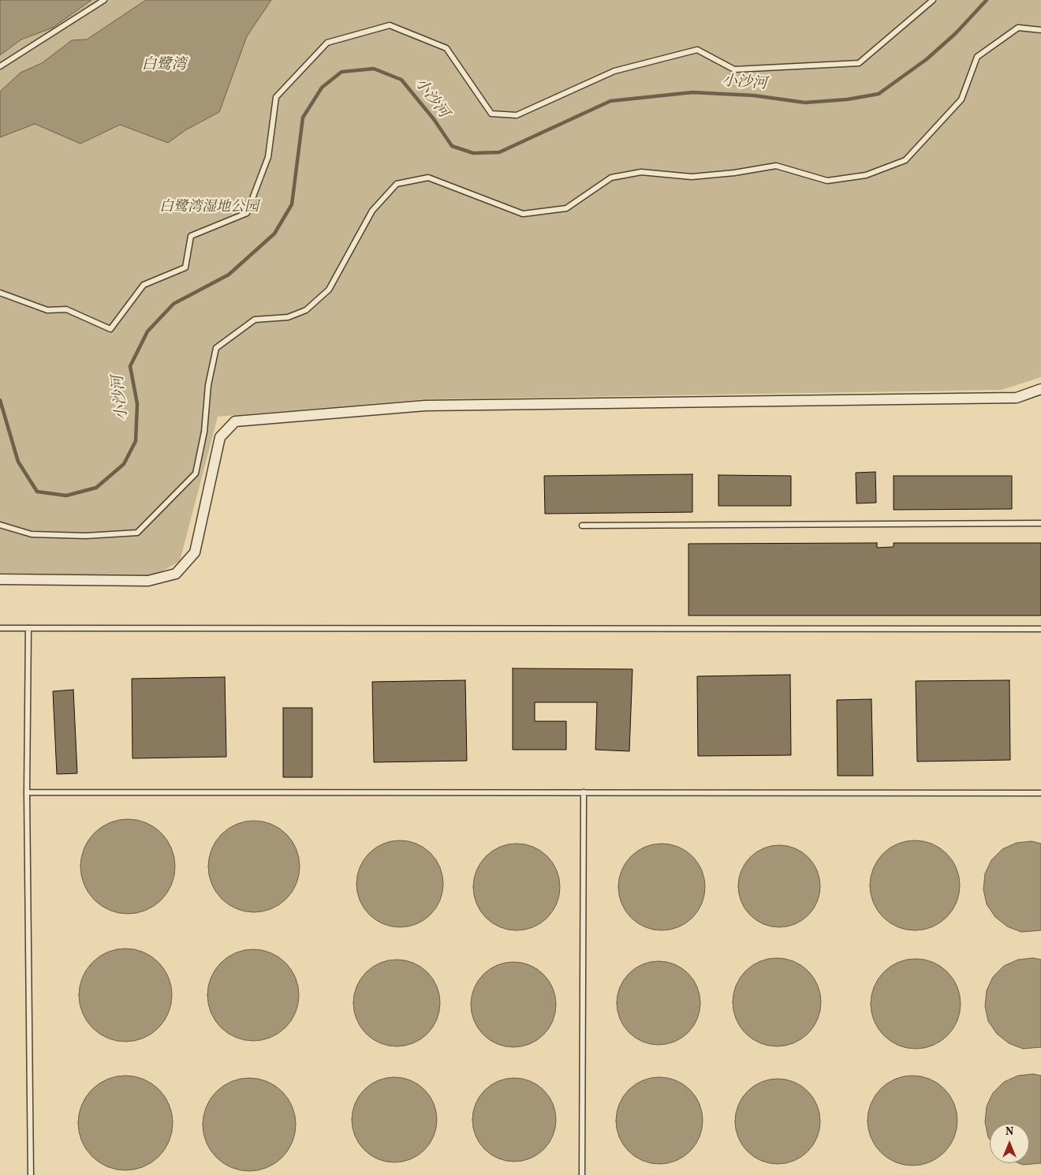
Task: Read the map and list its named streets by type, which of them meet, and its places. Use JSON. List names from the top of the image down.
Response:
{
  "water": ["白鹭湾", "小沙河"],
  "parks": ["白鹭湾湿地公园"],
  "north": "top"
}
